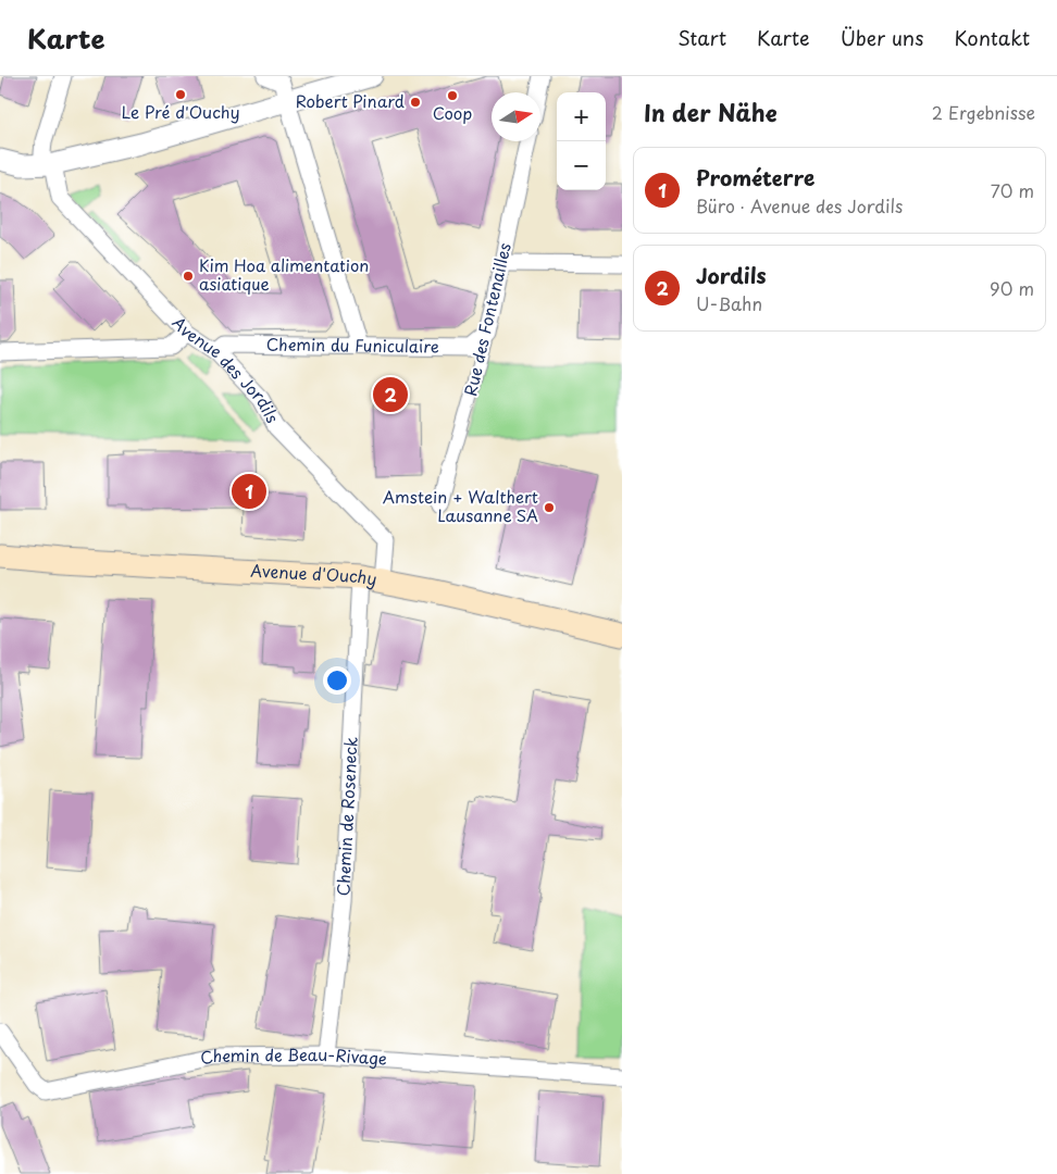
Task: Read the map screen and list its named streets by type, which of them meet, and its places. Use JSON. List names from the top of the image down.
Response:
{
  "streets": {
    "main road": ["Avenue d'Ouchy"],
    "street": [
      "Rue des Fontenailles",
      "Chemin du Funiculaire",
      "Avenue des Jordils",
      "Chemin de Roseneck",
      "Chemin de Beau-Rivage"
    ]
  },
  "crossings": [
    ["Rue des Fontenailles", "Chemin du Funiculaire"],
    ["Chemin du Funiculaire", "Avenue des Jordils"],
    ["Avenue des Jordils", "Avenue d'Ouchy"],
    ["Avenue d'Ouchy", "Chemin de Roseneck"],
    ["Chemin de Roseneck", "Chemin de Beau-Rivage"]
  ],
  "places": [
    "Le Pré d'Ouchy",
    "Coop",
    "Robert Pinard",
    "Kim Hoa alimentation asiatique",
    "Amstein + Walthert Lausanne SA"
  ],
  "north": "right",
  "page": {
    "header": "Karte",
    "nav": [
      "Start",
      "Karte",
      "Über uns",
      "Kontakt"
    ],
    "heading": ["In der Nähe", "2 Ergebnisse"],
    "map_buttons": ["+", "−"],
    "list": [
      {
        "mark": "1",
        "name": "Prométerre",
        "note": "Büro · Avenue des Jordils",
        "value": "70 m"
      },
      {
        "mark": "2",
        "name": "Jordils",
        "note": "U-Bahn",
        "value": "90 m"
      }
    ],
    "pins": ["2", "1"]
  }
}
